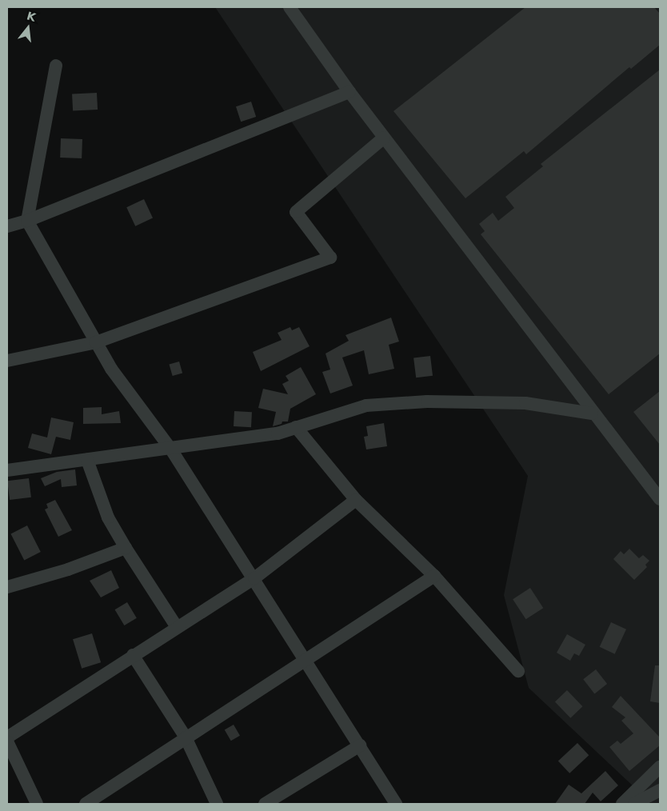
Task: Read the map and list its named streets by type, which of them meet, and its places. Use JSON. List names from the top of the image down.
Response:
{
  "north": "top"
}
